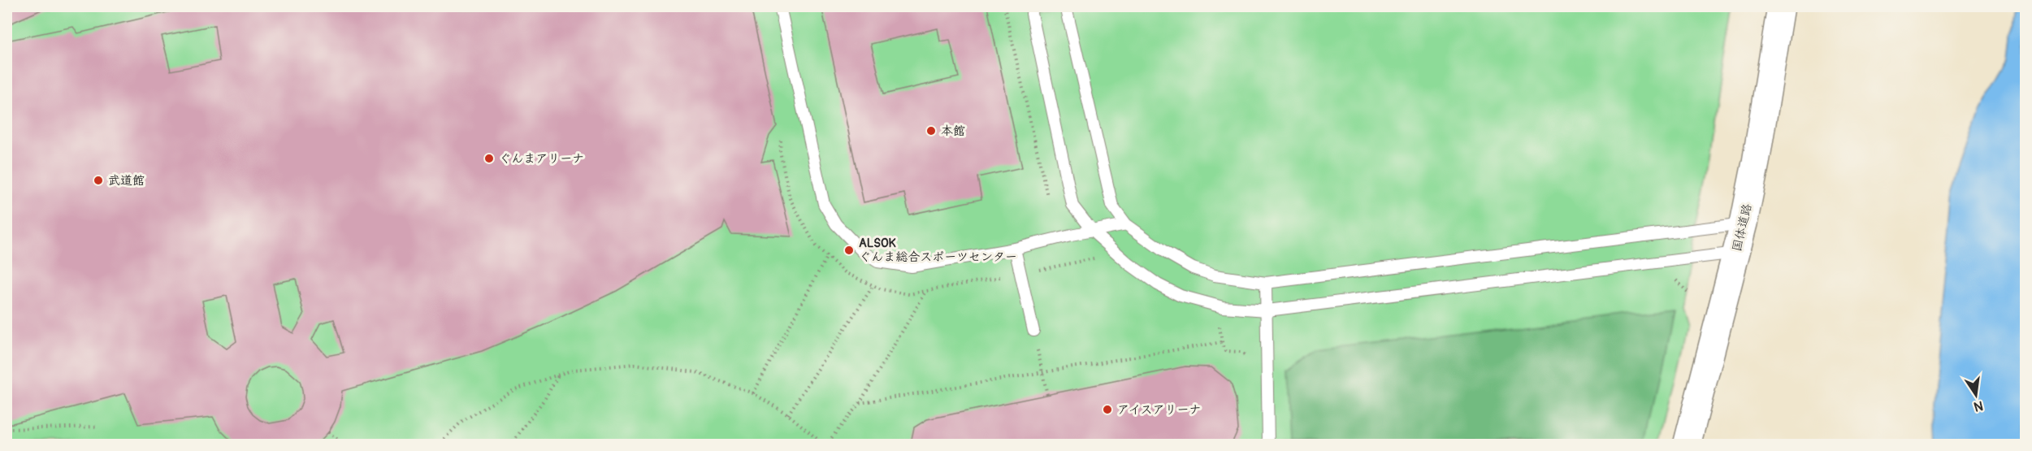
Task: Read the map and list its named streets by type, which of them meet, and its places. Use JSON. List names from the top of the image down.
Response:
{
  "streets": {
    "street": ["国体道路"]
  },
  "places": [
    "本館",
    "ぐんまアリーナ",
    "武道館",
    "ALSOK ぐんま総合スポーツセンター",
    "アイスアリーナ"
  ],
  "north": "bottom"
}
